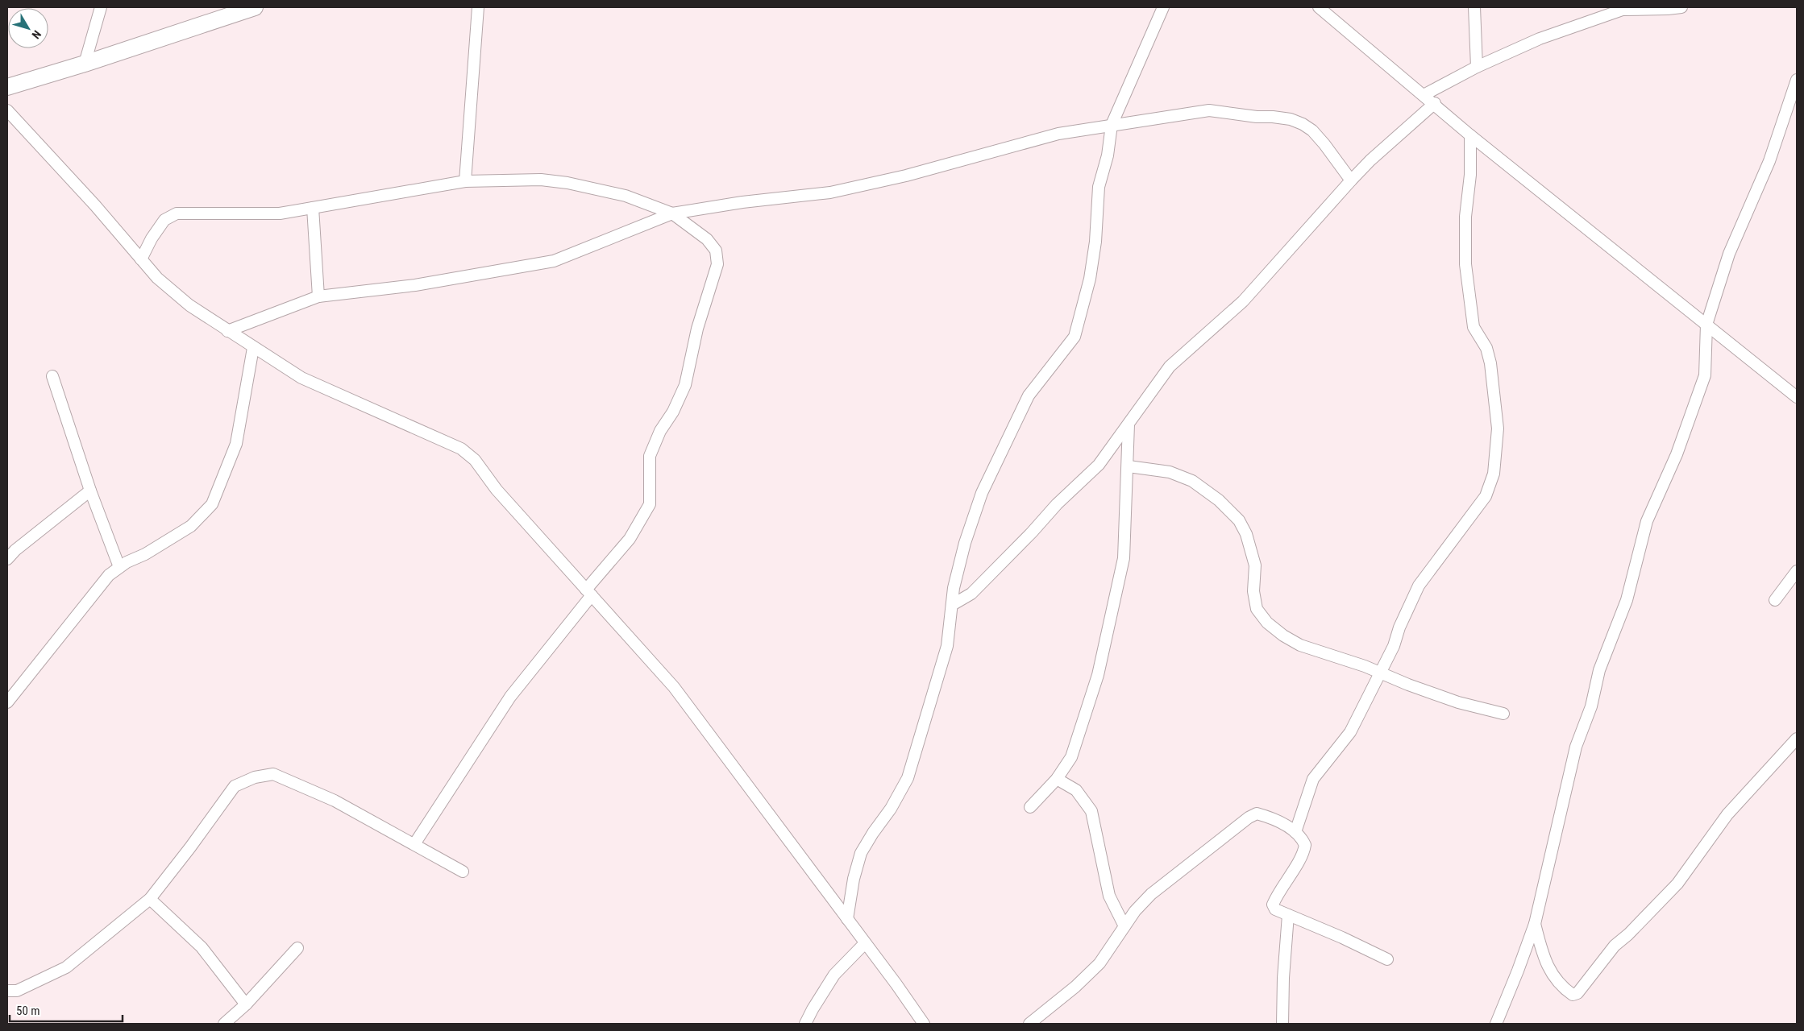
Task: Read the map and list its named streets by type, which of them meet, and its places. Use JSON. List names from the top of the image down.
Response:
{
  "scale_bar": "50 m",
  "north": "bottom right"
}
